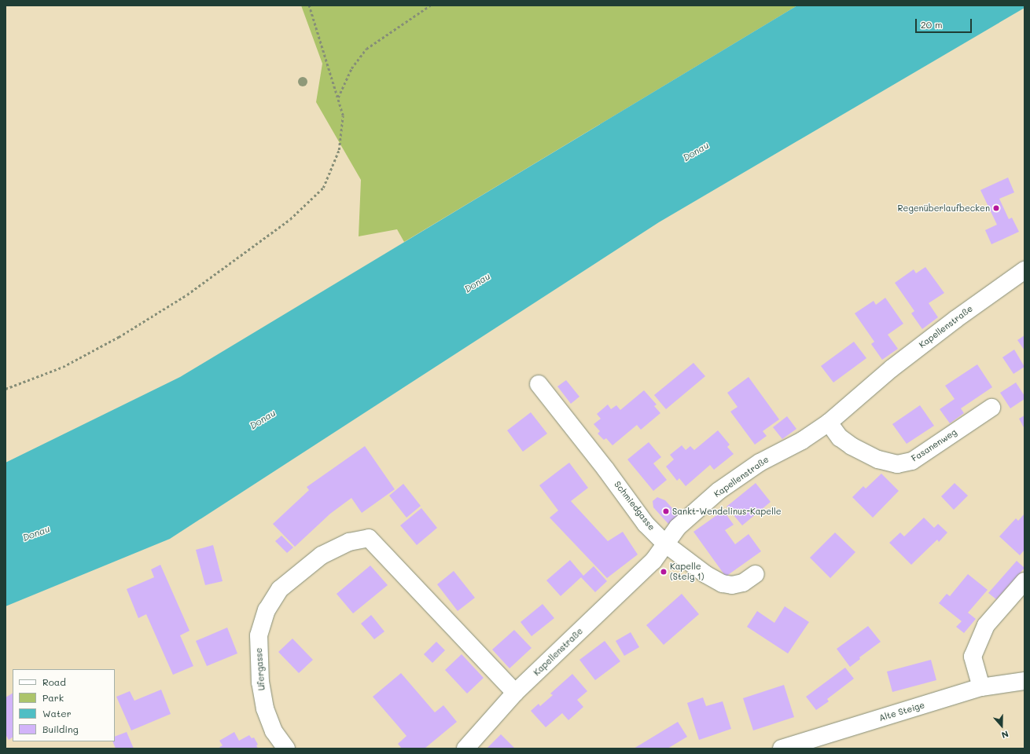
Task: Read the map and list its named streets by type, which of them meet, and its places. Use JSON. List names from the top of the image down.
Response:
{
  "streets": {
    "street": [
      "Kapellenstraße",
      "Fasanenweg",
      "Schmiedgasse",
      "Ufergasse",
      "Alte Steige"
    ]
  },
  "crossings": [
    ["Kapellenstraße", "Fasanenweg"],
    ["Kapellenstraße", "Schmiedgasse"],
    ["Kapellenstraße", "Ufergasse"]
  ],
  "water": ["Donau"],
  "places": ["Regenüberlaufbecken", "Sankt-Wendelinus-Kapelle", "Kapelle (Steig 1)"],
  "legend": [
    "Road",
    "Park",
    "Water",
    "Building"
  ],
  "scale_bar": "20 m",
  "north": "bottom"
}
